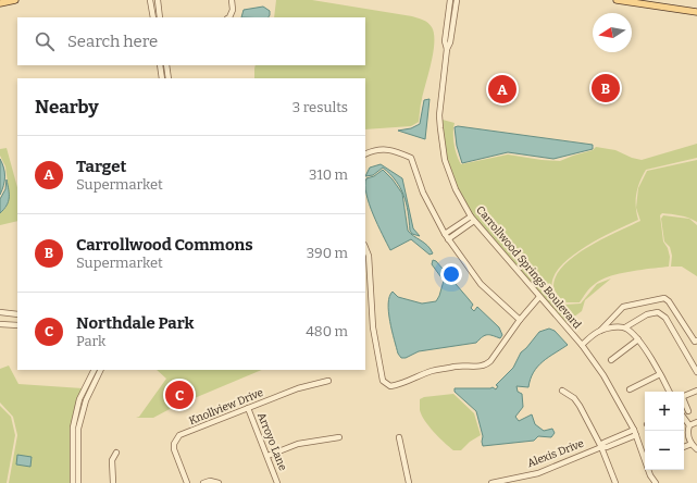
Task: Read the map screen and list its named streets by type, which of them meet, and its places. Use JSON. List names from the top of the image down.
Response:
{
  "streets": {
    "street": [
      "Carrollwood Springs Boulevard",
      "Knollview Drive",
      "Arroyo Lane",
      "Alexis Drive"
    ]
  },
  "crossings": [
    ["Carrollwood Springs Boulevard", "Alexis Drive"],
    ["Knollview Drive", "Arroyo Lane"]
  ],
  "north": "left",
  "page": {
    "search": "Search here",
    "pins": ["B", "A", "C"],
    "heading": ["Nearby", "3 results"],
    "list": [
      {
        "mark": "A",
        "name": "Target",
        "note": "Supermarket",
        "value": "310 m"
      },
      {
        "mark": "B",
        "name": "Carrollwood Commons",
        "note": "Supermarket",
        "value": "390 m"
      },
      {
        "mark": "C",
        "name": "Northdale Park",
        "note": "Park",
        "value": "480 m"
      }
    ],
    "map_buttons": ["+", "−"]
  }
}
